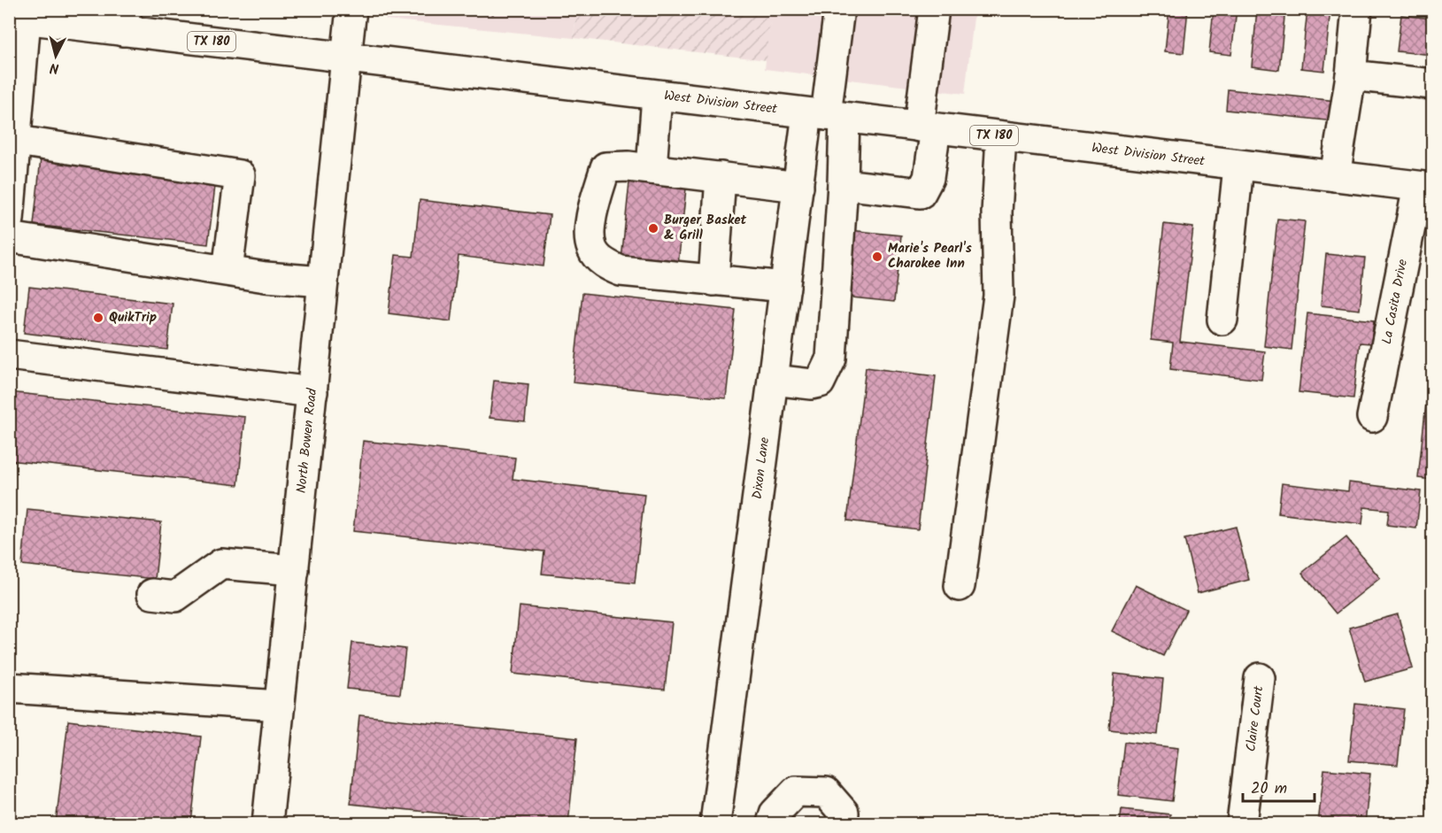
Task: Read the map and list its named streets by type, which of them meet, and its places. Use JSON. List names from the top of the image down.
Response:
{
  "streets": {
    "street": [
      "TX 180",
      "West Division Street",
      "La Casita Drive",
      "North Bowen Road",
      "Dixon Lane",
      "Claire Court"
    ]
  },
  "crossings": [
    ["West Division Street", "La Casita Drive"],
    ["West Division Street", "North Bowen Road"],
    ["West Division Street", "Dixon Lane"]
  ],
  "places": ["Burger Basket & Grill", "Marie's Pearl's Charokee Inn", "QuikTrip"],
  "scale_bar": "20 m",
  "north": "bottom"
}
